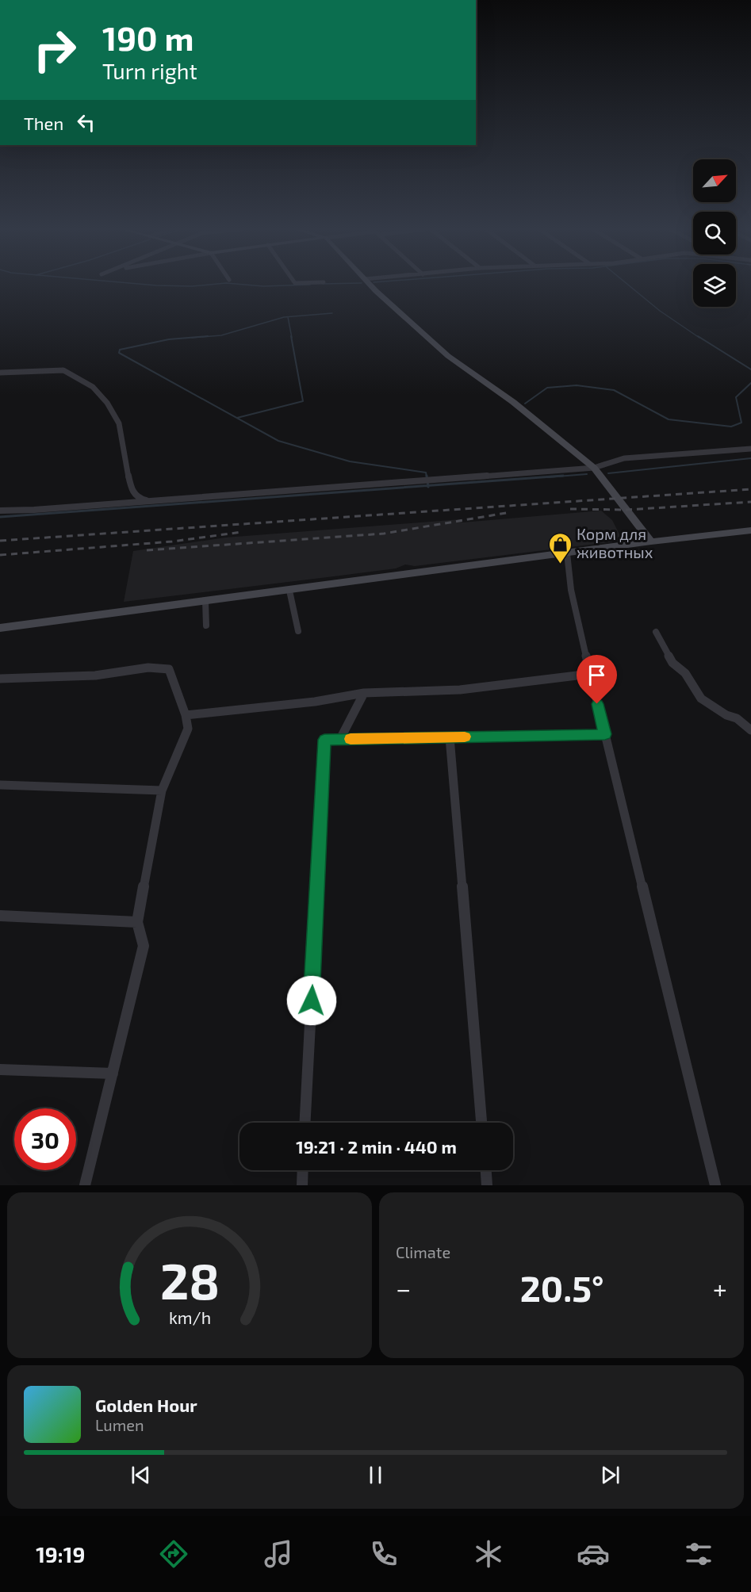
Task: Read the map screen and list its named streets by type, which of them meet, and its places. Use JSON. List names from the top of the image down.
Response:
{
  "places": {
    "shop": ["Корм для животных"]
  },
  "north": "top right",
  "page": {
    "turn": ["190 m", "Turn right"],
    "then": "Then",
    "limit": "30",
    "trip": "19:21 · 2 min · 440 m",
    "tile": "Climate",
    "heat": ["−", "20.5°", "+"],
    "song": ["Golden Hour", "Lumen"],
    "tabs": "19:19",
    "gauge": ["28", "km/h"]
  }
}
